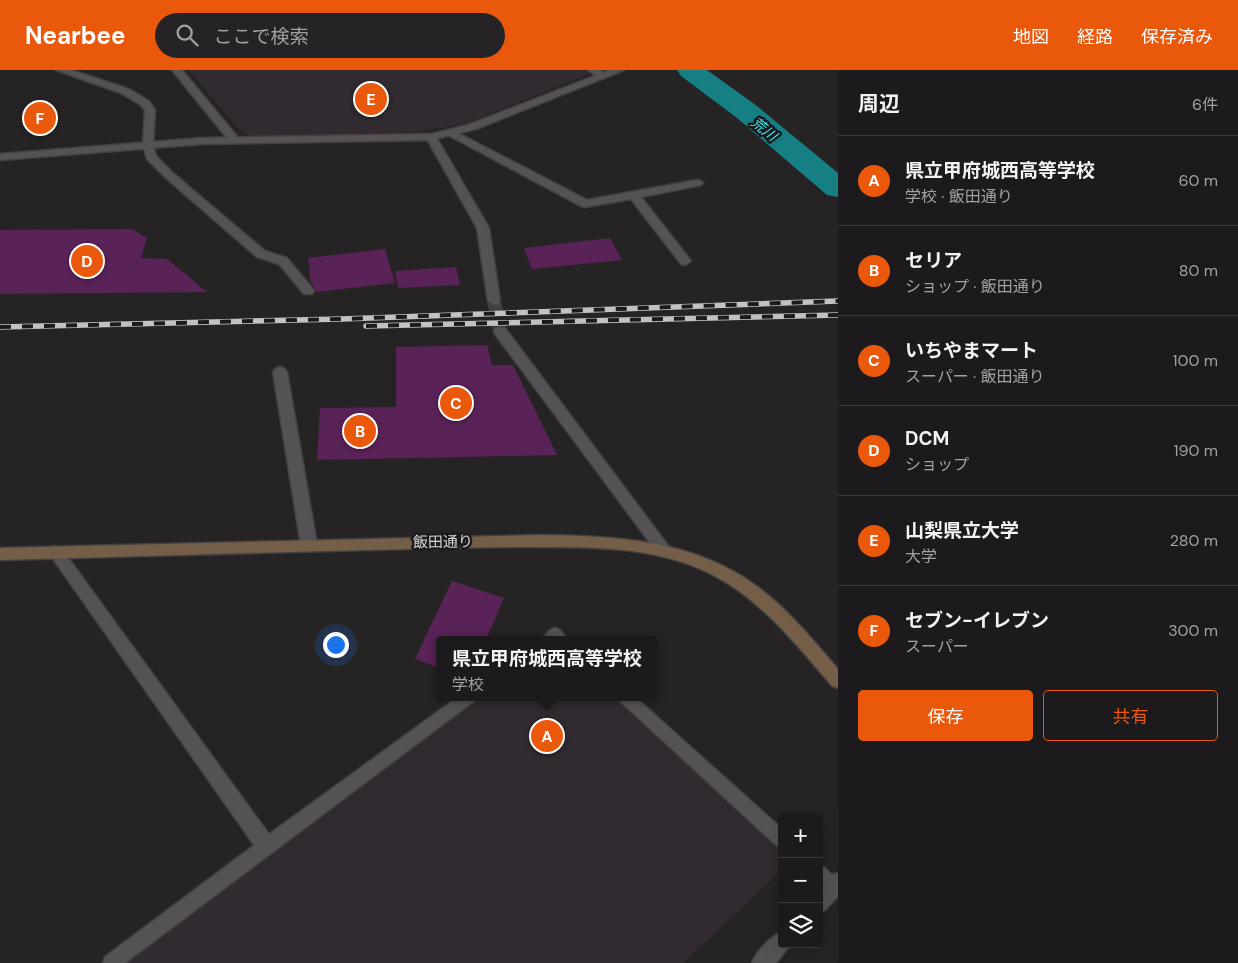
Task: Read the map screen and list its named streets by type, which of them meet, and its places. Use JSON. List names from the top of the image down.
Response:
{
  "streets": {
    "main road": ["飯田通り"]
  },
  "water": ["荒川"],
  "page": {
    "header": "Nearbee",
    "search": "ここで検索",
    "nav": ["地図", "経路", "保存済み"],
    "heading": ["周辺", "6件"],
    "pins": [
      "E",
      "F",
      "D",
      "C",
      "B",
      "A"
    ],
    "list": [
      {
        "mark": "A",
        "name": "県立甲府城西高等学校",
        "note": "学校 · 飯田通り",
        "value": "60 m"
      },
      {
        "mark": "B",
        "name": "セリア",
        "note": "ショップ · 飯田通り",
        "value": "80 m"
      },
      {
        "mark": "C",
        "name": "いちやまマート",
        "note": "スーパー · 飯田通り",
        "value": "100 m"
      },
      {
        "mark": "D",
        "name": "DCM",
        "note": "ショップ",
        "value": "190 m"
      },
      {
        "mark": "E",
        "name": "山梨県立大学",
        "note": "大学",
        "value": "280 m"
      },
      {
        "mark": "F",
        "name": "セブン-イレブン",
        "note": "スーパー",
        "value": "300 m"
      }
    ],
    "popup": ["県立甲府城西高等学校", "学校"],
    "buttons": ["保存", "共有"],
    "map_buttons": ["+", "−"]
  }
}
